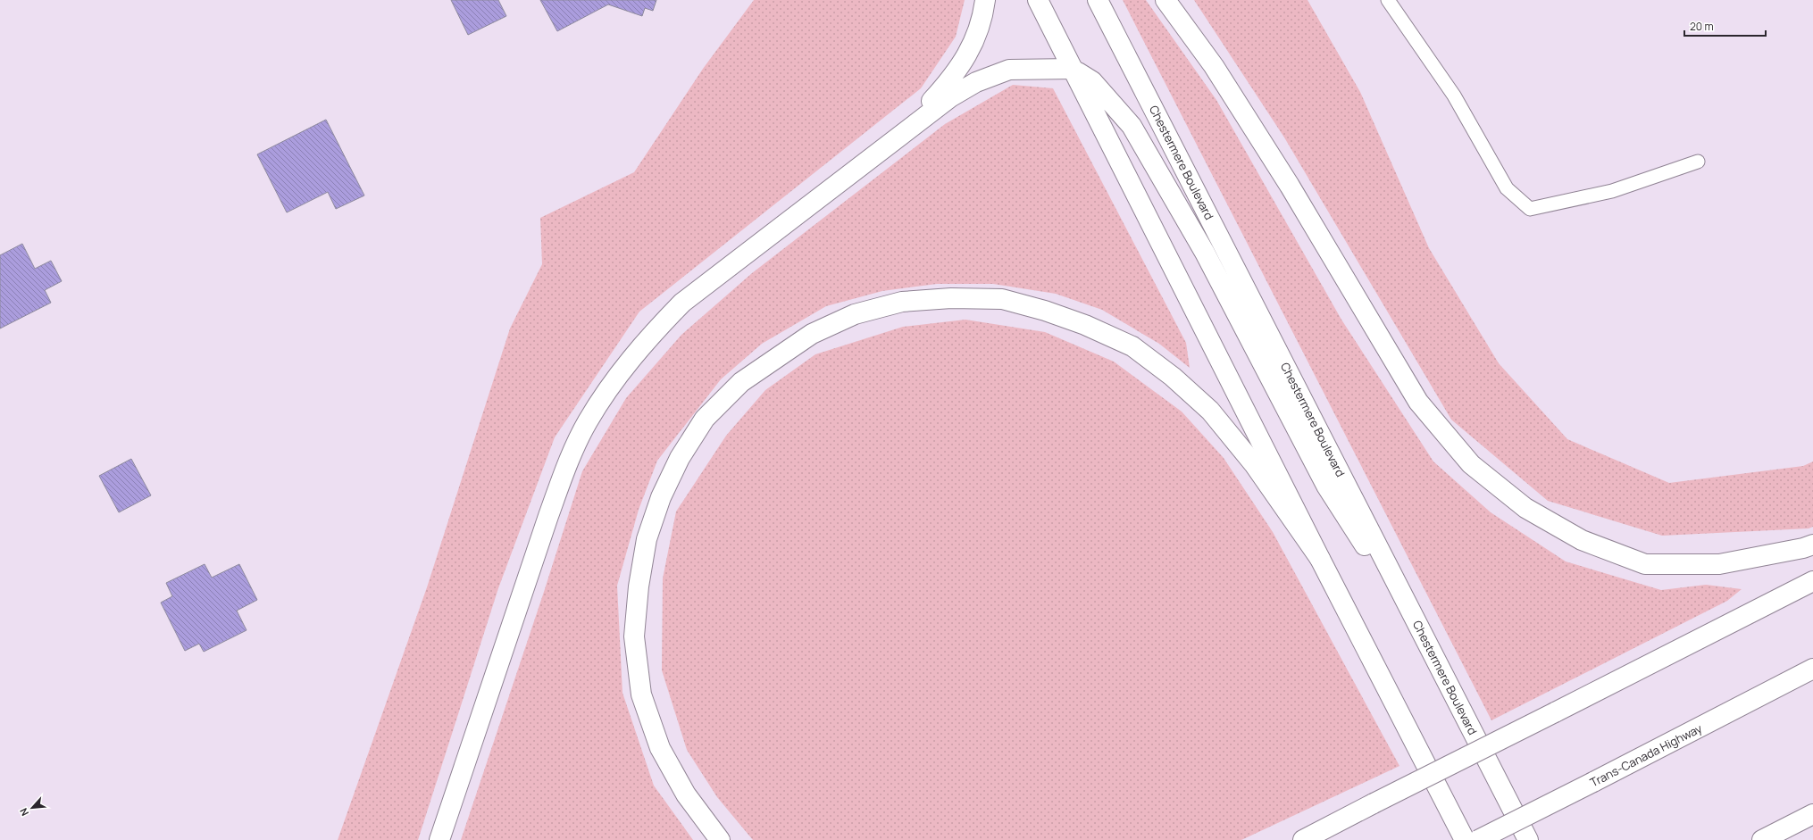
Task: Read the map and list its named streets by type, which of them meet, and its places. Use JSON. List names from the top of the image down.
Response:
{
  "streets": {
    "main road": ["Chestermere Boulevard", "Trans-Canada Highway"]
  },
  "scale_bar": "20 m",
  "north": "bottom left"
}
